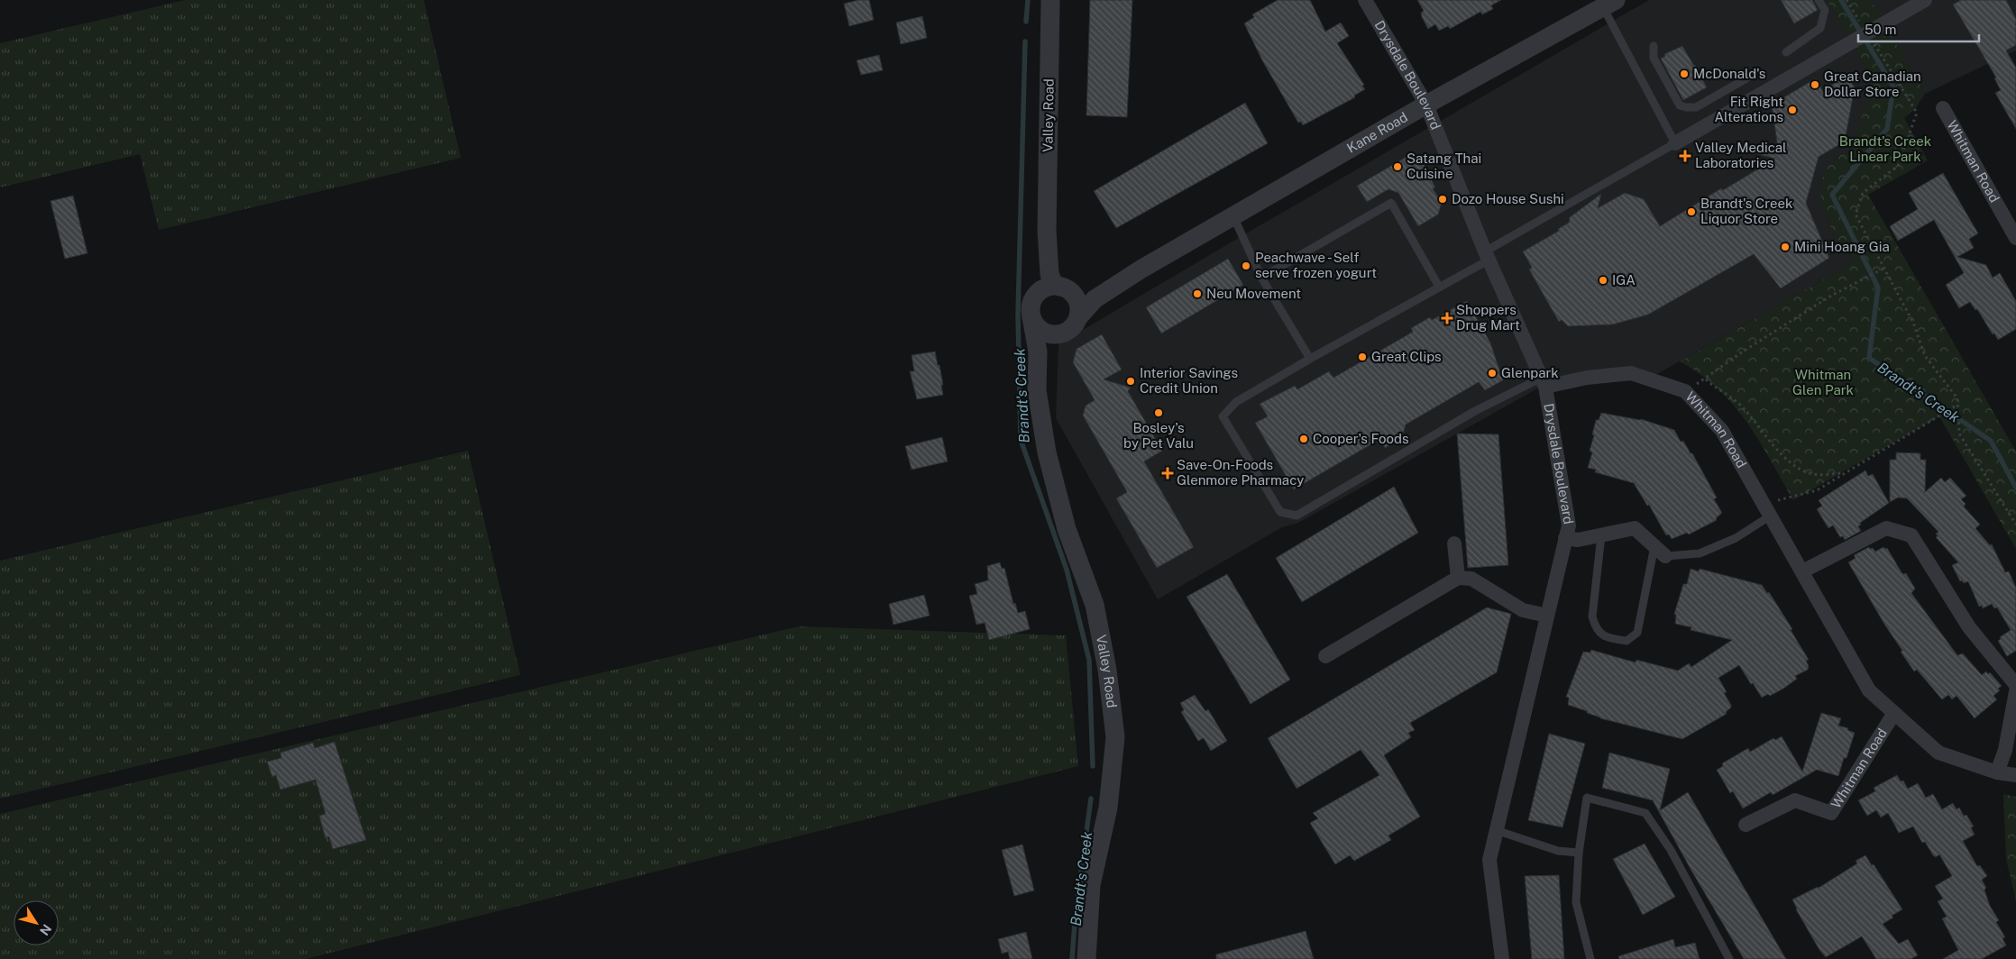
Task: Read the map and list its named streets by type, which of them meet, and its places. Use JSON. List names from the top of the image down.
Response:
{
  "streets": {
    "street": [
      "Drysdale Boulevard",
      "Valley Road",
      "Kane Road",
      "Whitman Road"
    ]
  },
  "crossings": [
    ["Drysdale Boulevard", "Kane Road"],
    ["Drysdale Boulevard", "Whitman Road"],
    ["Valley Road", "Kane Road"]
  ],
  "water": ["Brandt's Creek"],
  "parks": ["Brandt's Creek Linear Park", "Whitman Glen Park"],
  "places": {
    "other": [
      "McDonald's",
      "Great Canadian Dollar Store",
      "Fit Right Alterations",
      "Satang Thai Cuisine",
      "Dozo House Sushi",
      "Brandt's Creek Liquor Store",
      "Mini Hoang Gia",
      "Peachwave - Self serve frozen yogurt",
      "IGA",
      "Neu Movement",
      "Great Clips",
      "Glenpark",
      "Interior Savings Credit Union",
      "Bosley's by Pet Valu",
      "Cooper's Foods"
    ],
    "health": ["Valley Medical Laboratories", "Shoppers Drug Mart", "Save-On-Foods Glenmore Pharmacy"]
  },
  "scale_bar": "50 m",
  "north": "bottom right"
}
